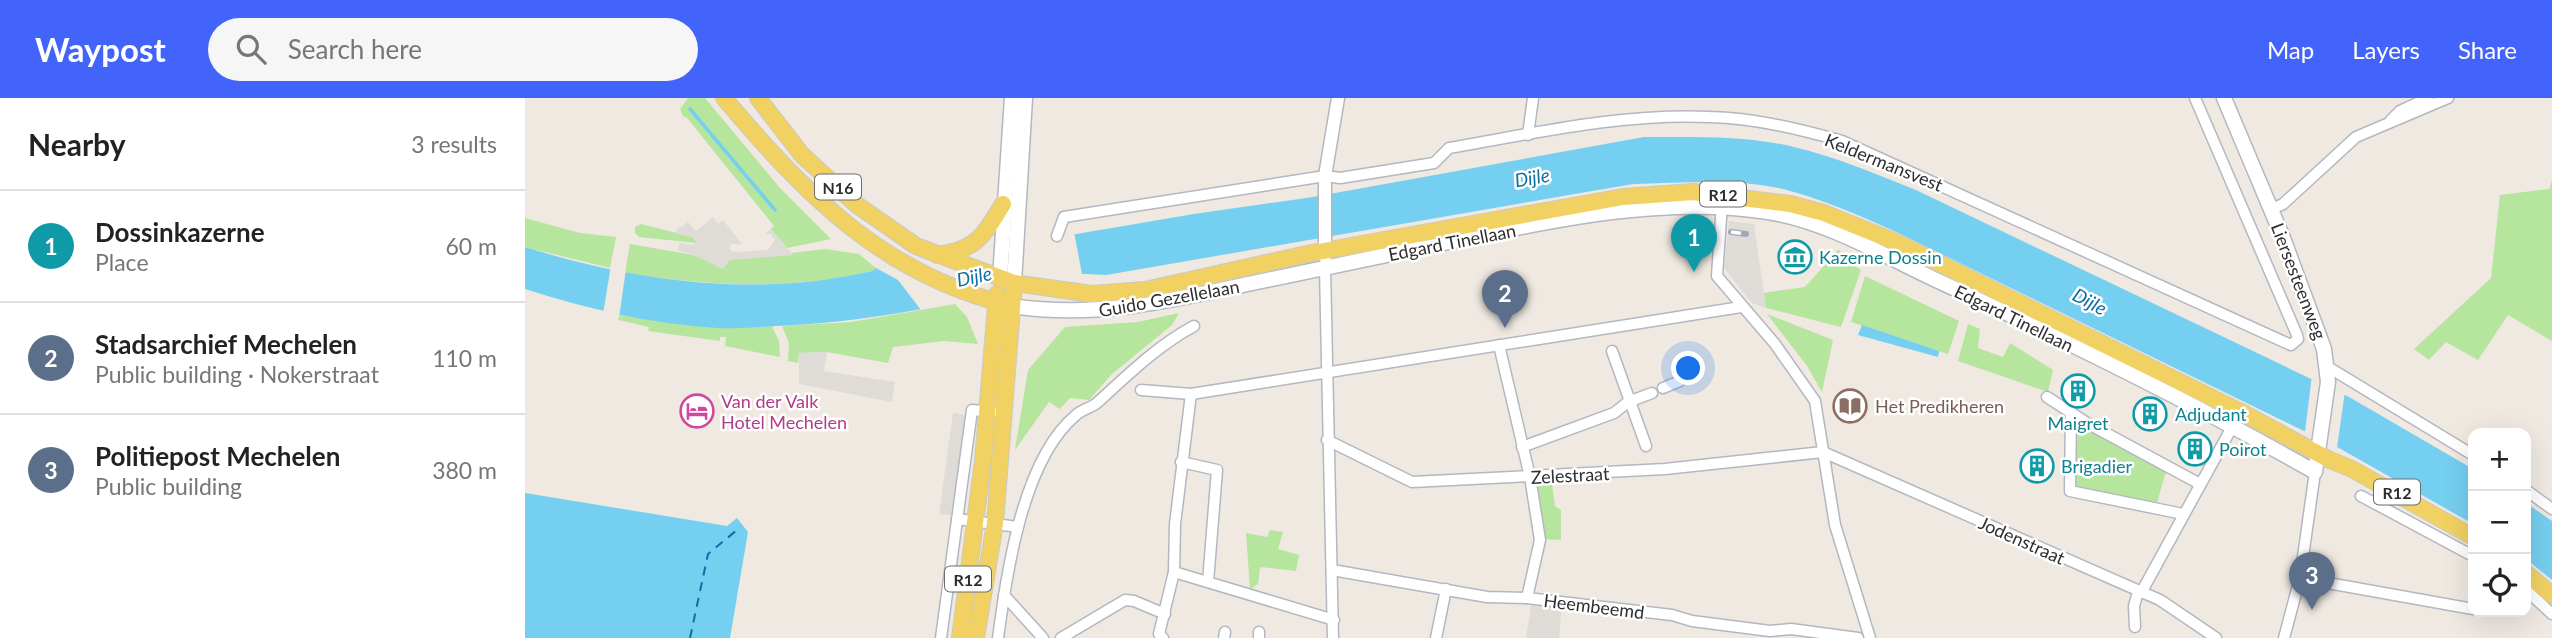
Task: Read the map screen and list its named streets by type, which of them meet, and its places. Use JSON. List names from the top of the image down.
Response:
{
  "streets": {
    "main road": [
      "N16",
      "R12",
      "Edgard Tinellaan",
      "Liersesteenweg",
      "Guido Gezellelaan"
    ],
    "street": [
      "Keldermansvest",
      "Zelestraat",
      "Jodenstraat",
      "Heembeemd"
    ]
  },
  "crossings": [
    ["Keldermansvest", "Liersesteenweg"],
    ["N16", "R12"],
    ["N16", "Guido Gezellelaan"],
    ["R12", "Edgard Tinellaan"],
    ["R12", "Liersesteenweg"],
    ["R12", "Guido Gezellelaan"],
    ["Edgard Tinellaan", "Liersesteenweg"],
    ["Edgard Tinellaan", "Guido Gezellelaan"],
    ["Zelestraat", "Jodenstraat"]
  ],
  "water": ["Dijle"],
  "places": {
    "museum": ["Kazerne Dossin"],
    "building": [
      "Maigret",
      "Adjudant",
      "Poirot",
      "Brigadier"
    ],
    "library": ["Het Predikheren"],
    "hotel": ["Van der Valk Hotel Mechelen"]
  },
  "page": {
    "header": "Waypost",
    "search": "Search here",
    "nav": ["Map", "Layers", "Share"],
    "heading": ["Nearby", "3 results"],
    "list": [
      {
        "mark": "1",
        "name": "Dossinkazerne",
        "note": "Place",
        "value": "60 m"
      },
      {
        "mark": "2",
        "name": "Stadsarchief Mechelen",
        "note": "Public building · Nokerstraat",
        "value": "110 m"
      },
      {
        "mark": "3",
        "name": "Politiepost Mechelen",
        "note": "Public building",
        "value": "380 m"
      }
    ],
    "pins": ["1", "2", "3"],
    "map_buttons": ["+", "−"]
  }
}
